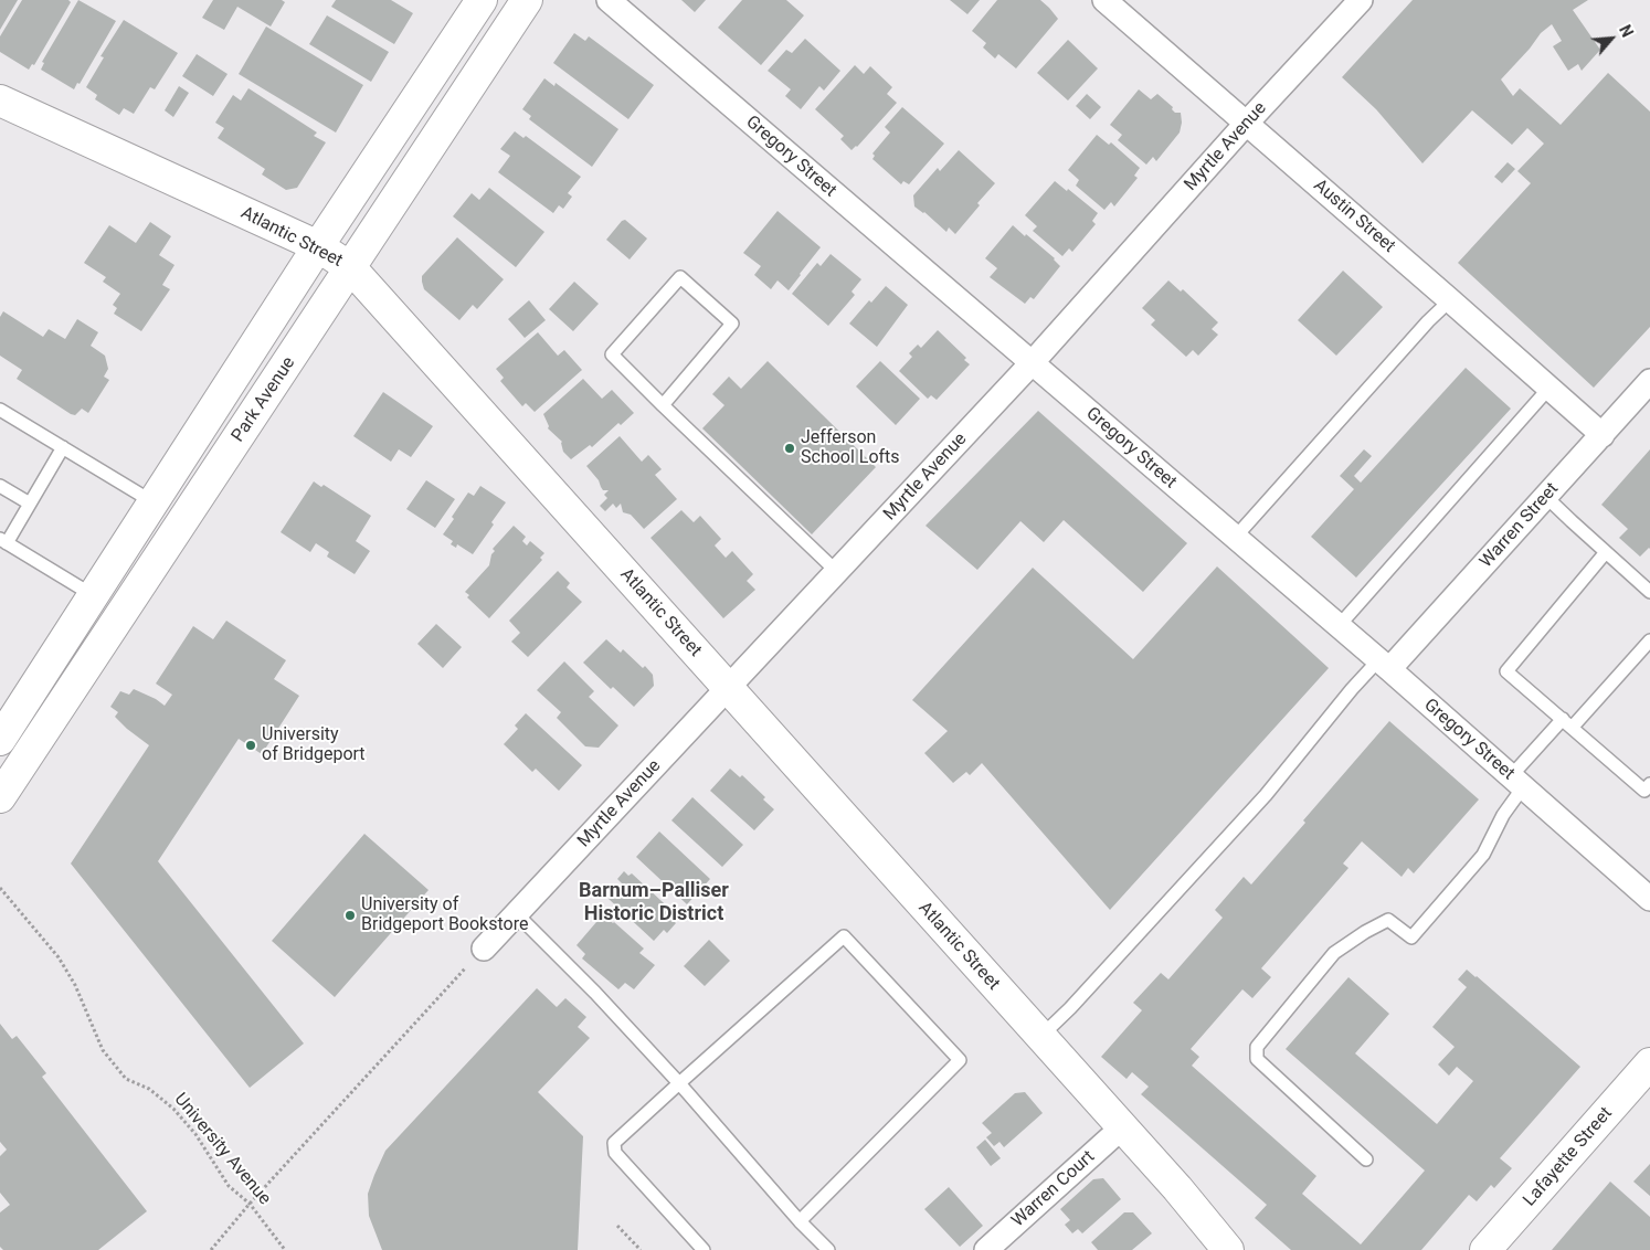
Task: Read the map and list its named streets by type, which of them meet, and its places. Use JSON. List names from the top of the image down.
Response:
{
  "streets": {
    "street": [
      "Myrtle Avenue",
      "Gregory Street",
      "Austin Street",
      "Atlantic Street",
      "Park Avenue",
      "Warren Street",
      "Lafayette Street",
      "Warren Court"
    ],
    "path": ["University Avenue"]
  },
  "crossings": [
    ["Myrtle Avenue", "Gregory Street"],
    ["Myrtle Avenue", "Austin Street"],
    ["Myrtle Avenue", "Atlantic Street"],
    ["Gregory Street", "Warren Street"],
    ["Austin Street", "Warren Street"],
    ["Atlantic Street", "Park Avenue"],
    ["Atlantic Street", "Warren Court"]
  ],
  "districts": ["Barnum–Palliser Historic District"],
  "places": ["Jefferson School Lofts", "University of Bridgeport", "University of Bridgeport Bookstore"],
  "north": "top right"
}
